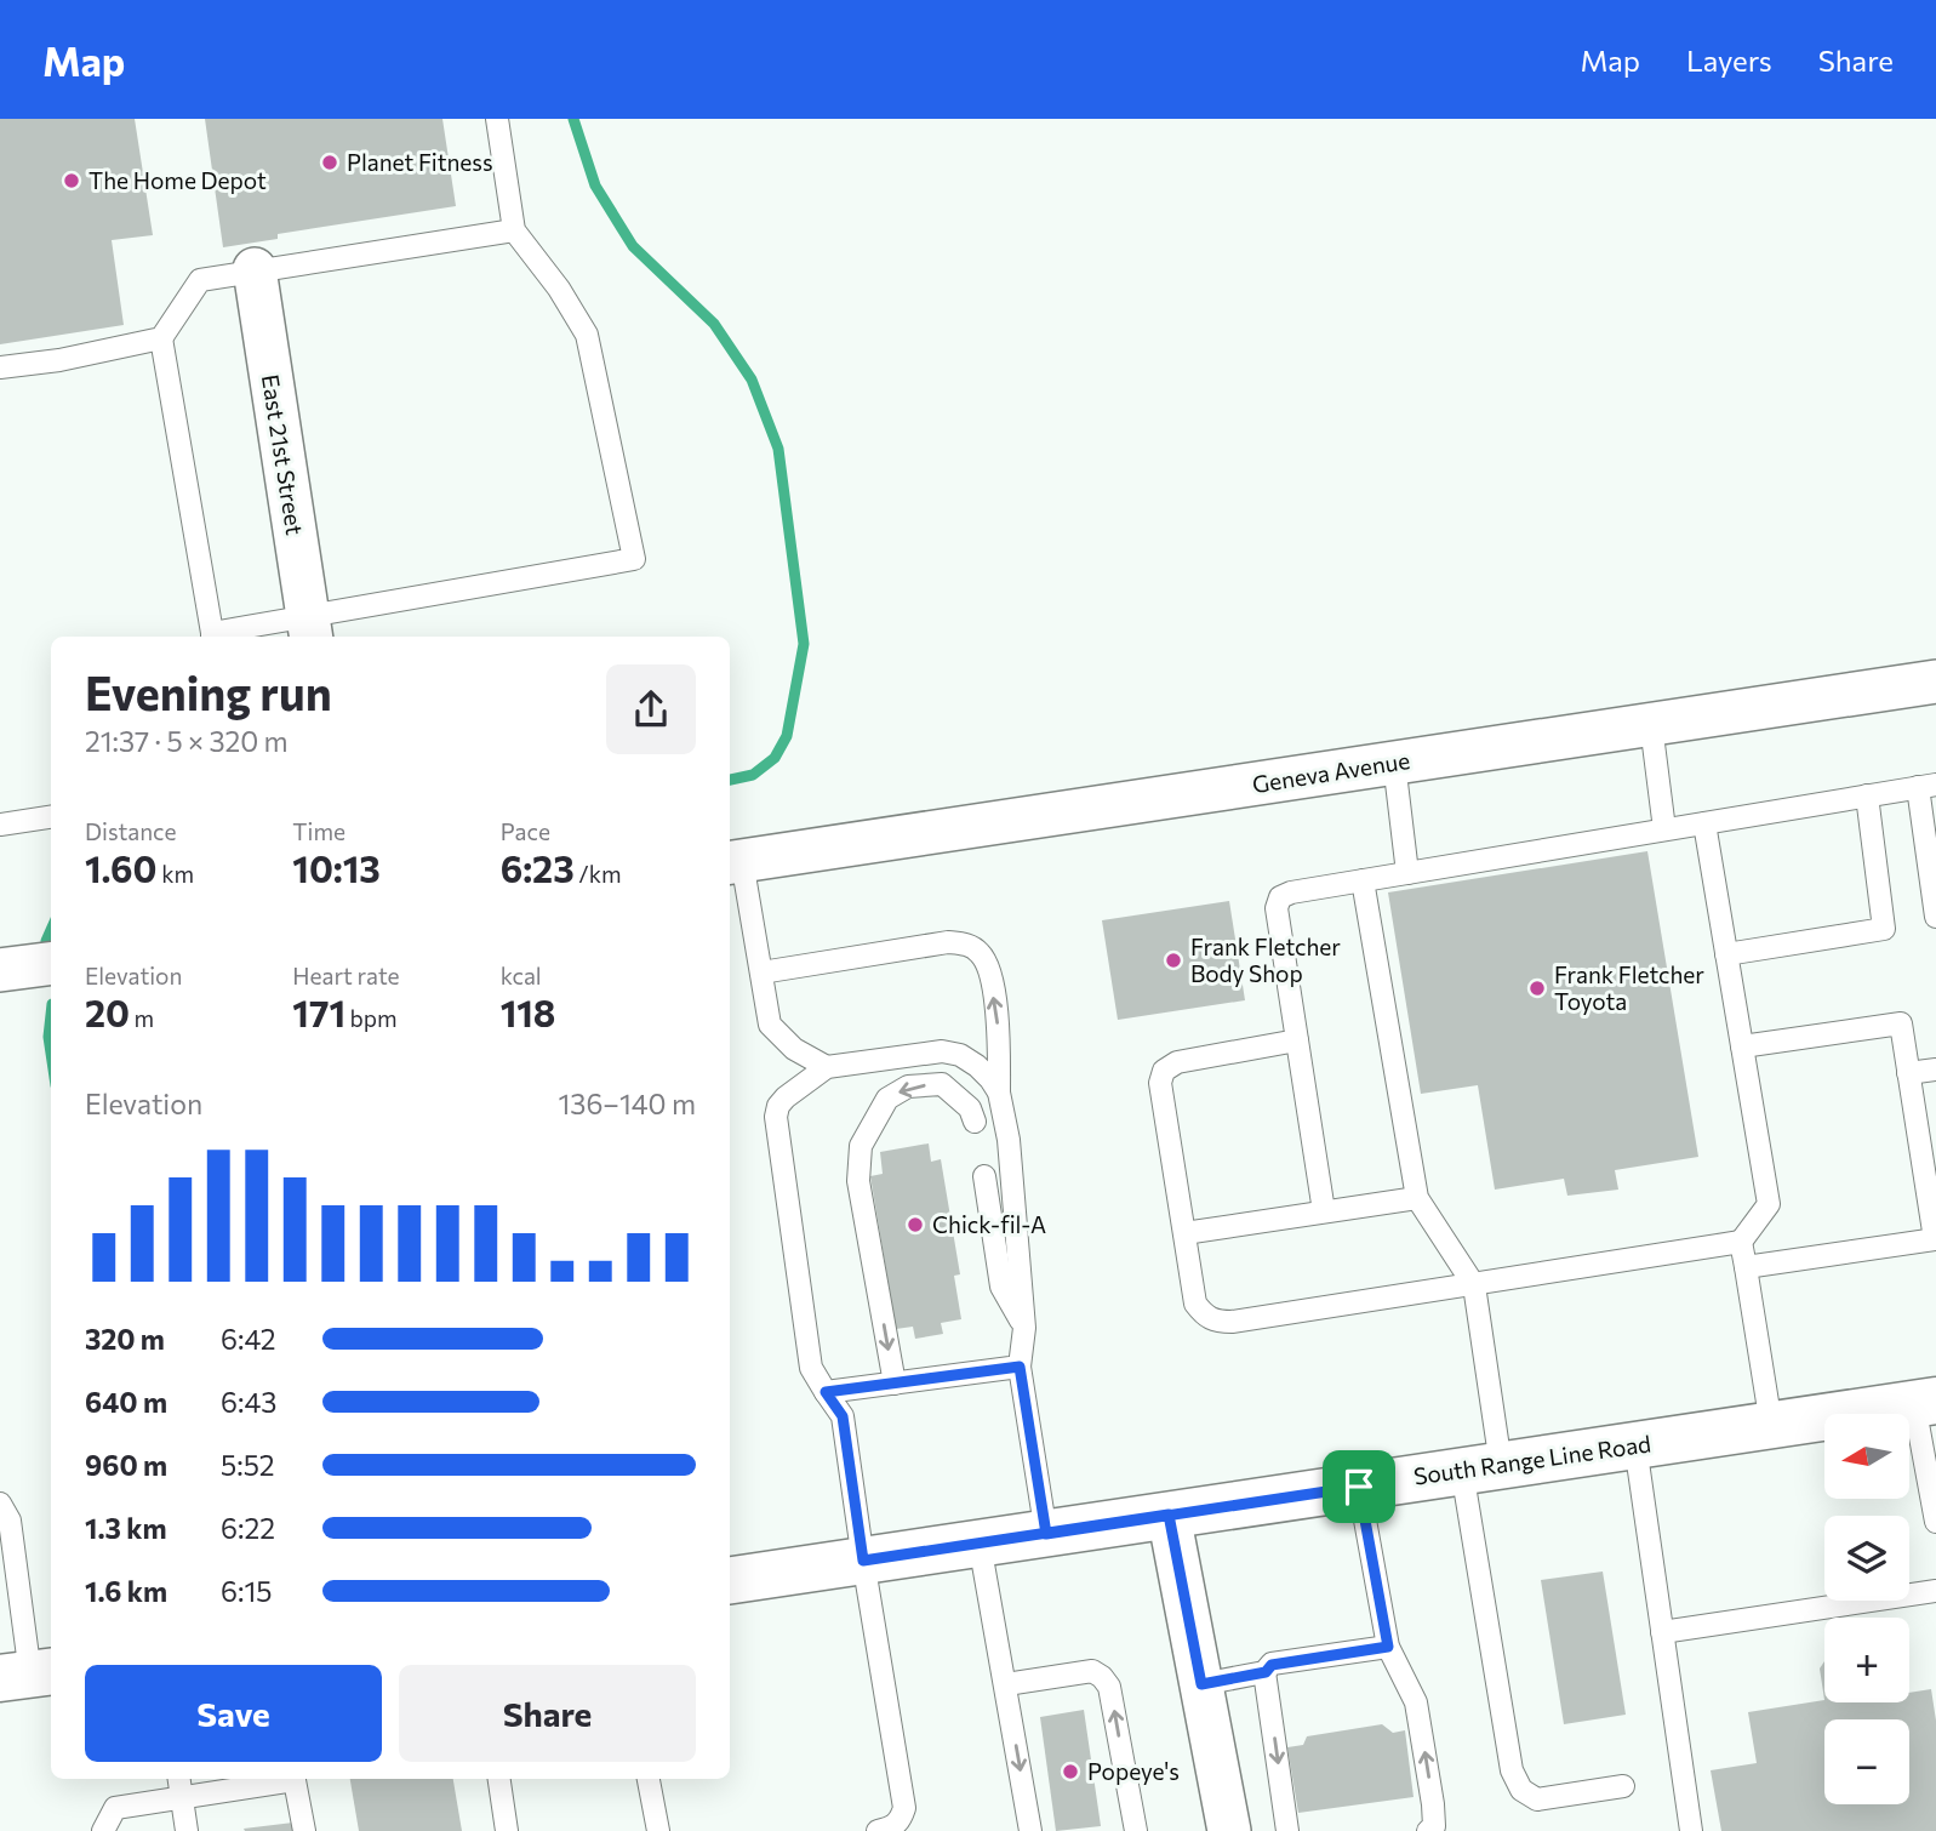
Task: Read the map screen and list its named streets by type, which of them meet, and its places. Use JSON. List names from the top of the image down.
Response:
{
  "streets": {
    "main road": ["South Range Line Road"],
    "street": ["East 21st Street", "Geneva Avenue"]
  },
  "places": [
    "Planet Fitness",
    "The Home Depot",
    "Frank Fletcher Body Shop",
    "Frank Fletcher Toyota",
    "Chick-fil-A",
    "Popeye's"
  ],
  "north": "left",
  "page": {
    "header": "Map",
    "nav": ["Map", "Layers", "Share"],
    "heading": ["Evening run", "21:37 · 5 × 320 m"],
    "stats": [
      ["Distance", "1.60 km"],
      ["Time", "10:13"],
      ["Pace", "6:23 /km"],
      ["Elevation", "20 m"],
      ["Heart rate", "171 bpm"],
      ["kcal", "118"]
    ],
    "chart": ["Elevation", "136–140 m"],
    "list": [
      {
        "name": "320 m",
        "note": "6:42"
      },
      {
        "name": "640 m",
        "note": "6:43"
      },
      {
        "name": "960 m",
        "note": "5:52"
      },
      {
        "name": "1.3 km",
        "note": "6:22"
      },
      {
        "name": "1.6 km",
        "note": "6:15"
      }
    ],
    "map_buttons": ["+", "−"],
    "buttons": ["Save", "Share"]
  }
}
